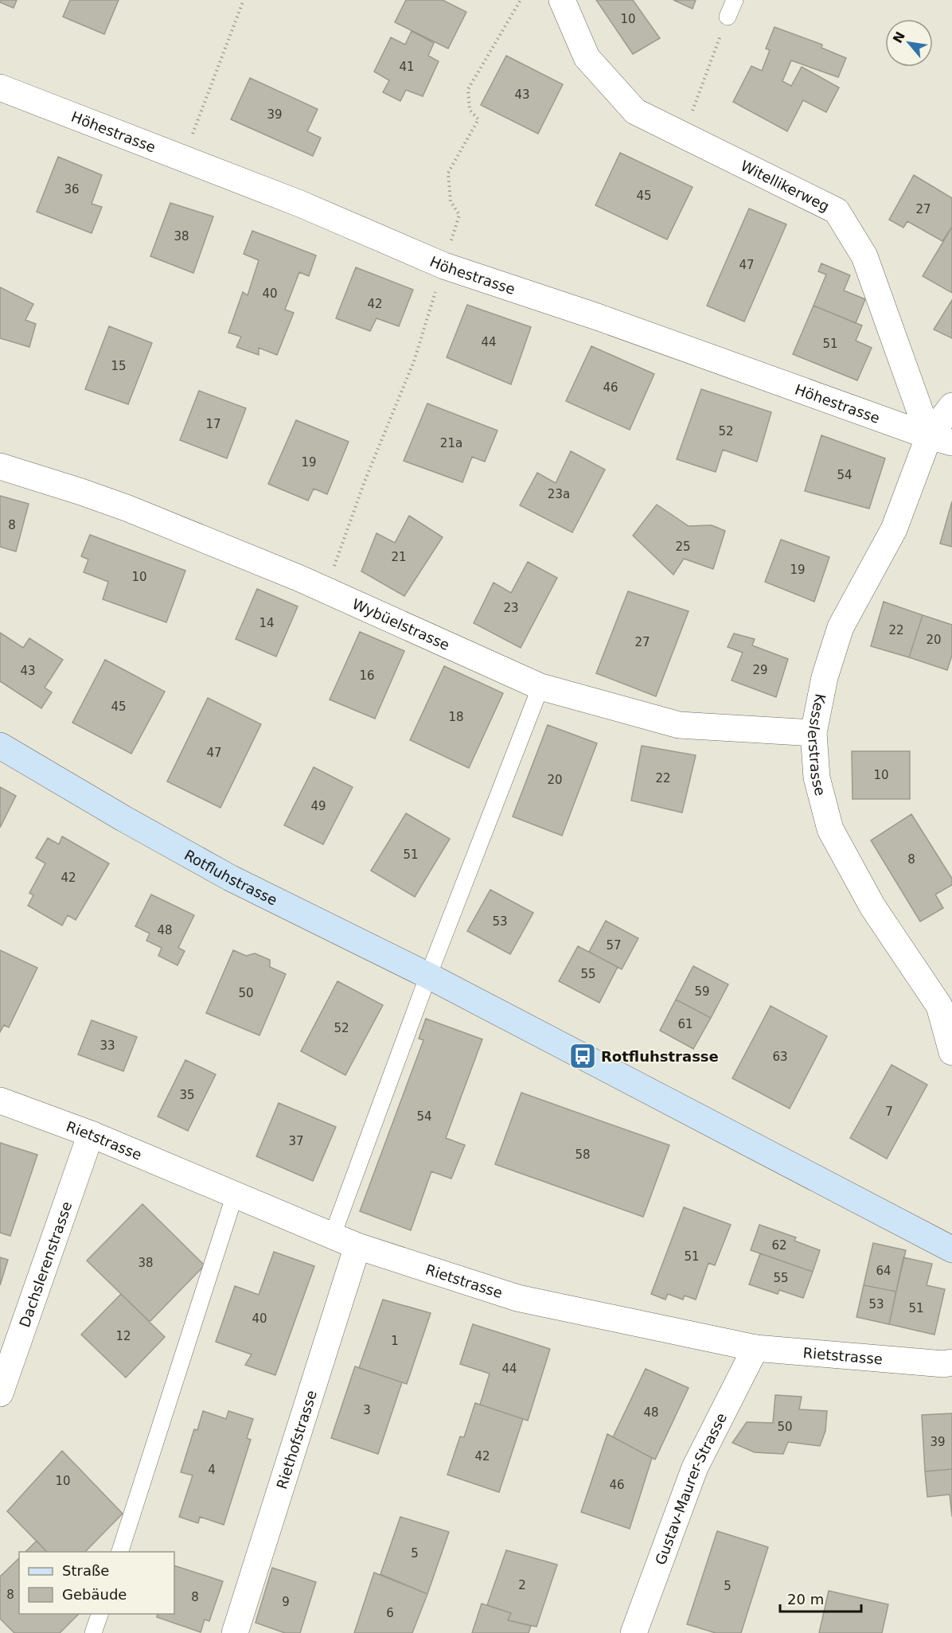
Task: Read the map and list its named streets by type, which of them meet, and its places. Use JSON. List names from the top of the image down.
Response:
{
  "streets": {
    "main road": ["Rotfluhstrasse"],
    "street": [
      "Höhestrasse",
      "Witellikerweg",
      "Wybüelstrasse",
      "Kesslerstrasse",
      "Rietstrasse",
      "Dachslerenstrasse",
      "Riethofstrasse",
      "Gustav-Maurer-Strasse"
    ]
  },
  "crossings": [
    ["Höhestrasse", "Witellikerweg"],
    ["Höhestrasse", "Kesslerstrasse"],
    ["Witellikerweg", "Kesslerstrasse"],
    ["Wybüelstrasse", "Kesslerstrasse"],
    ["Rietstrasse", "Dachslerenstrasse"],
    ["Rietstrasse", "Riethofstrasse"],
    ["Rietstrasse", "Gustav-Maurer-Strasse"]
  ],
  "places": {
    "bus stop": ["Rotfluhstrasse"]
  },
  "house_numbers": [
    "10",
    "41",
    "43",
    "39",
    "36",
    "45",
    "27",
    "38",
    "47",
    "40",
    "42",
    "44",
    "51",
    "15",
    "46",
    "17",
    "52",
    "21a",
    "19",
    "54",
    "23a",
    "8",
    "25",
    "21",
    "19",
    "10",
    "23",
    "14",
    "22",
    "20",
    "27",
    "29",
    "43",
    "16",
    "45",
    "18",
    "47",
    "10",
    "22",
    "20",
    "49",
    "51",
    "8",
    "42",
    "53",
    "48",
    "57",
    "55",
    "59",
    "50",
    "61",
    "52",
    "33",
    "63",
    "35",
    "7",
    "54",
    "37",
    "58",
    "62",
    "51",
    "38",
    "64",
    "55",
    "53",
    "51",
    "40",
    "12",
    "1",
    "44",
    "3",
    "48",
    "50",
    "39",
    "42",
    "4",
    "10",
    "46",
    "5",
    "2",
    "5",
    "8",
    "8",
    "9",
    "6"
  ],
  "legend": ["Straße", "Gebäude"],
  "scale_bar": "20 m",
  "north": "top left"
}
